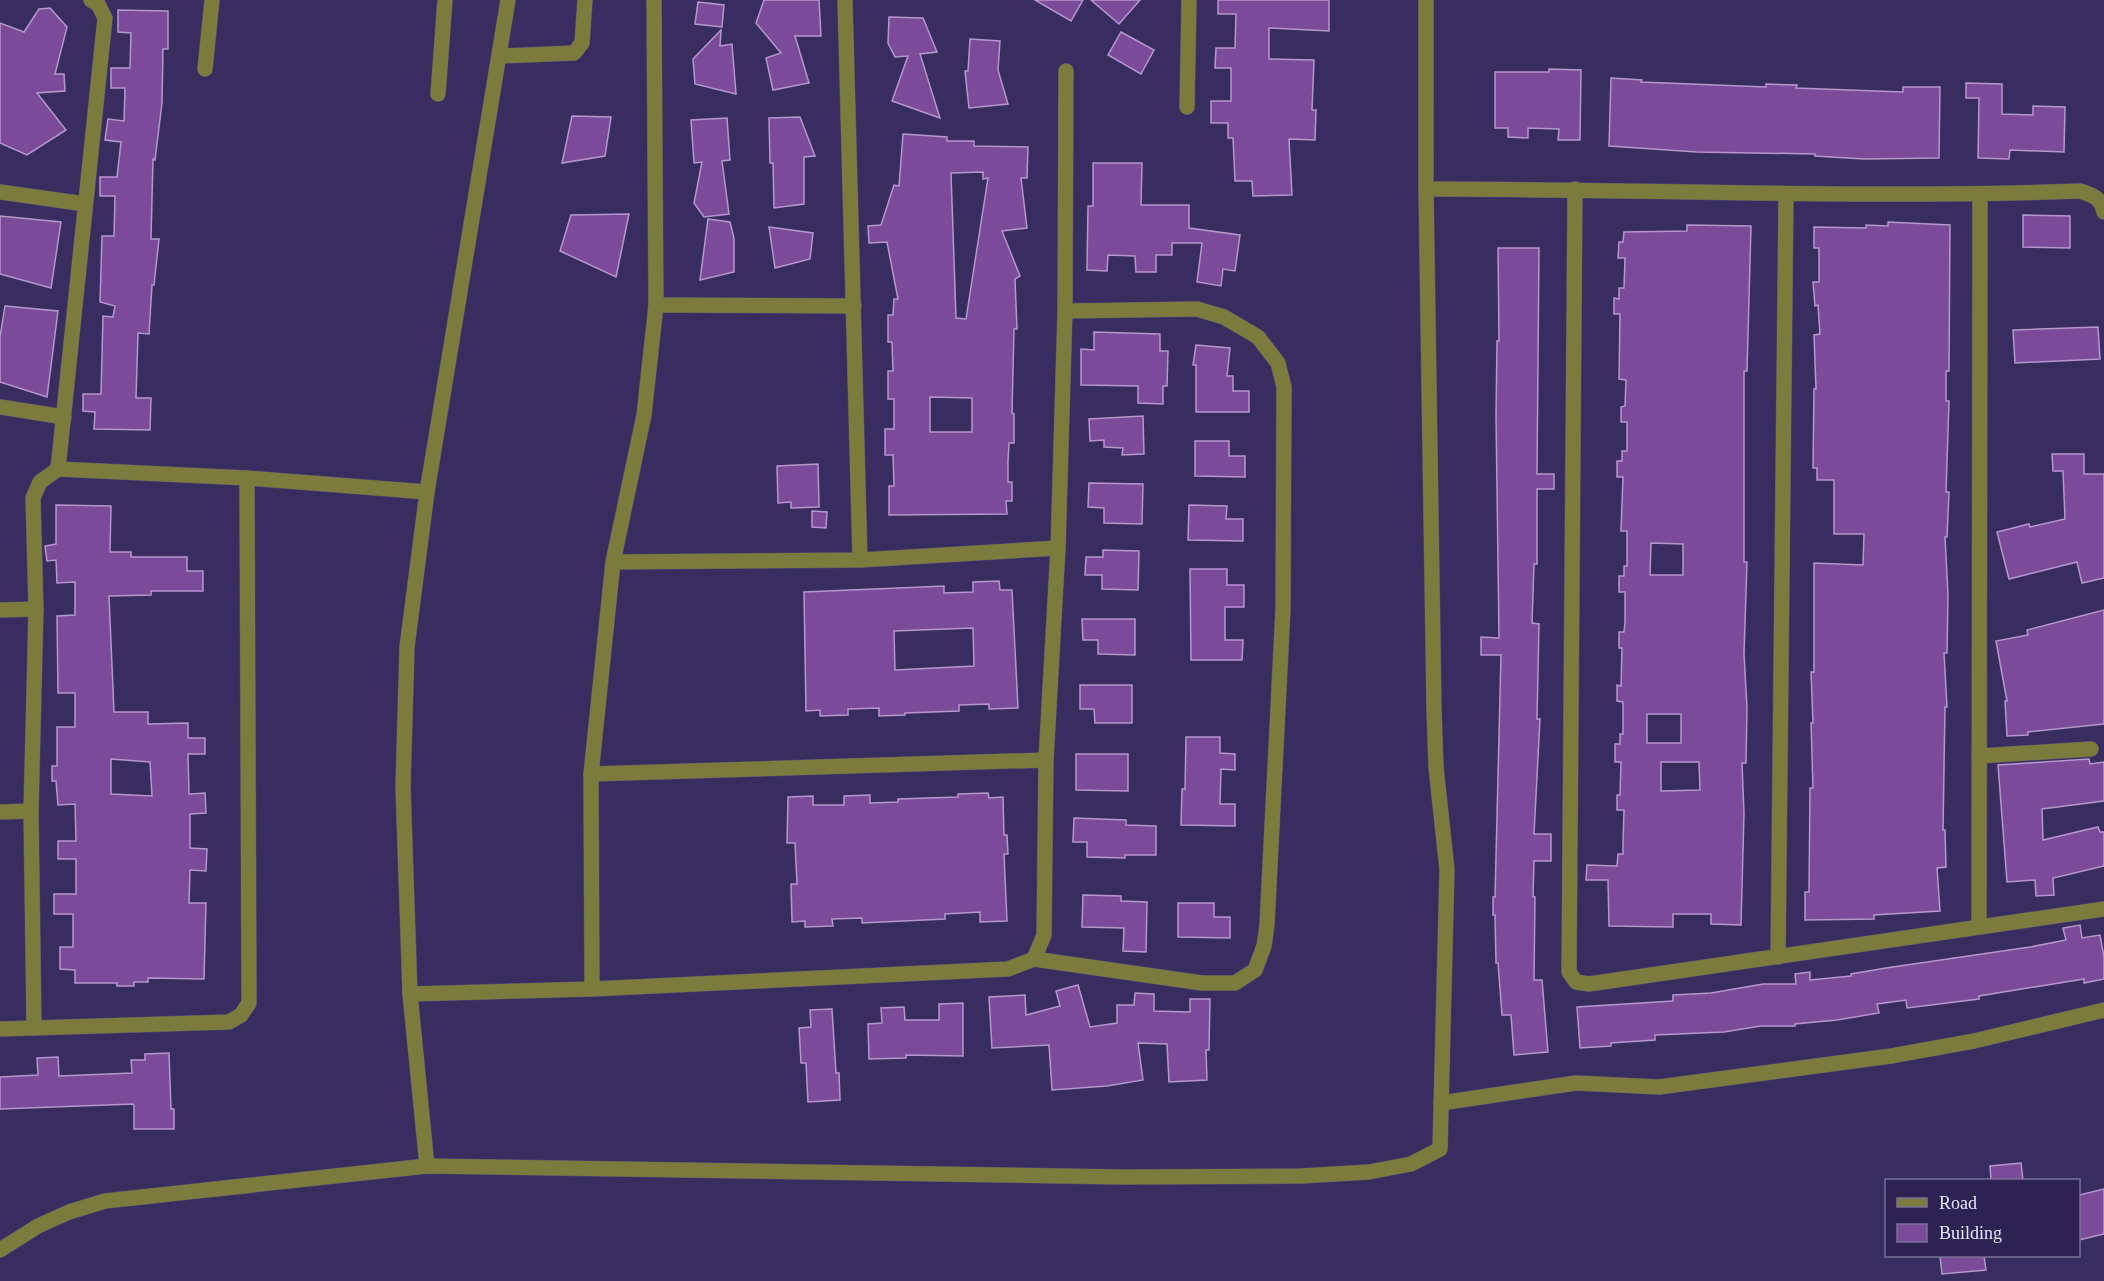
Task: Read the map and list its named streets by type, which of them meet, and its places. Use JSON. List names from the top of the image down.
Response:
{
  "legend": ["Road", "Building"]
}
